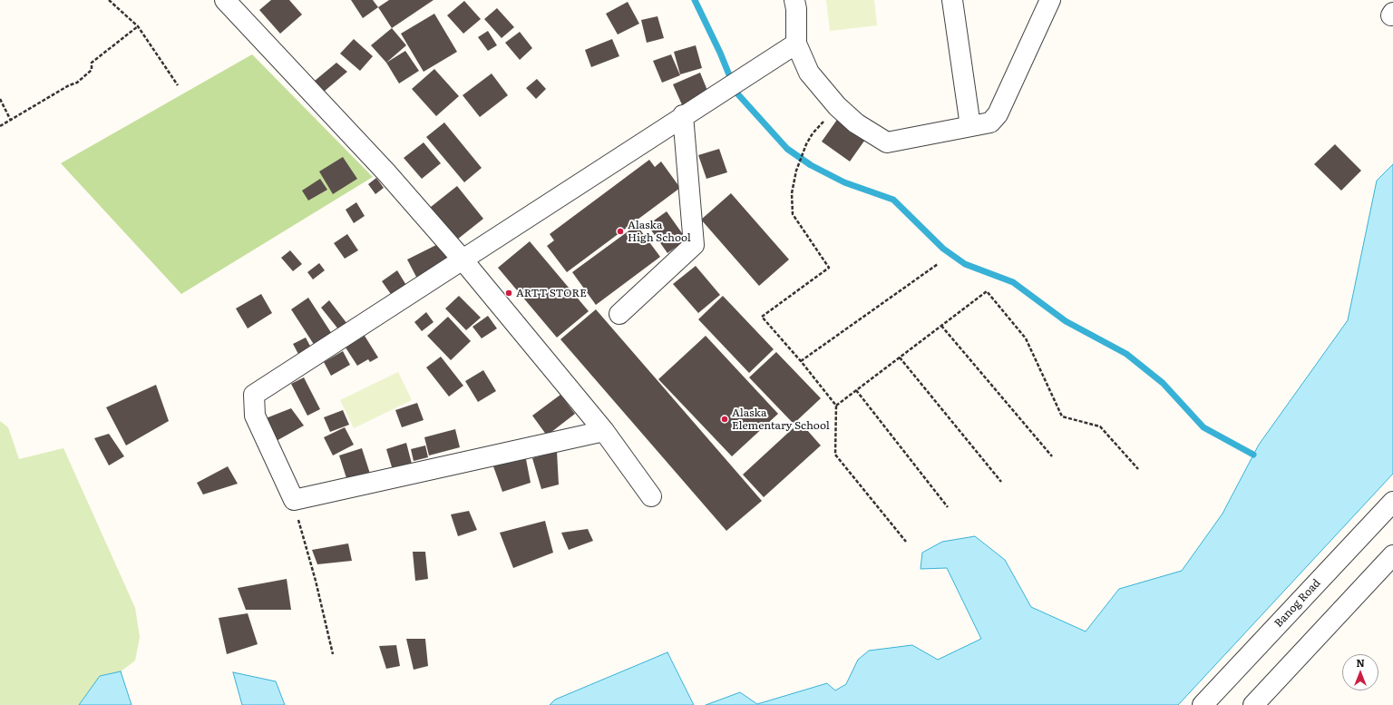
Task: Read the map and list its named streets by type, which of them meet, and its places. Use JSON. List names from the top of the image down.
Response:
{
  "streets": {
    "street": ["Banog Road"]
  },
  "places": ["Alaska High School", "ARTT STORE", "Alaska Elementary School"],
  "north": "top"
}
